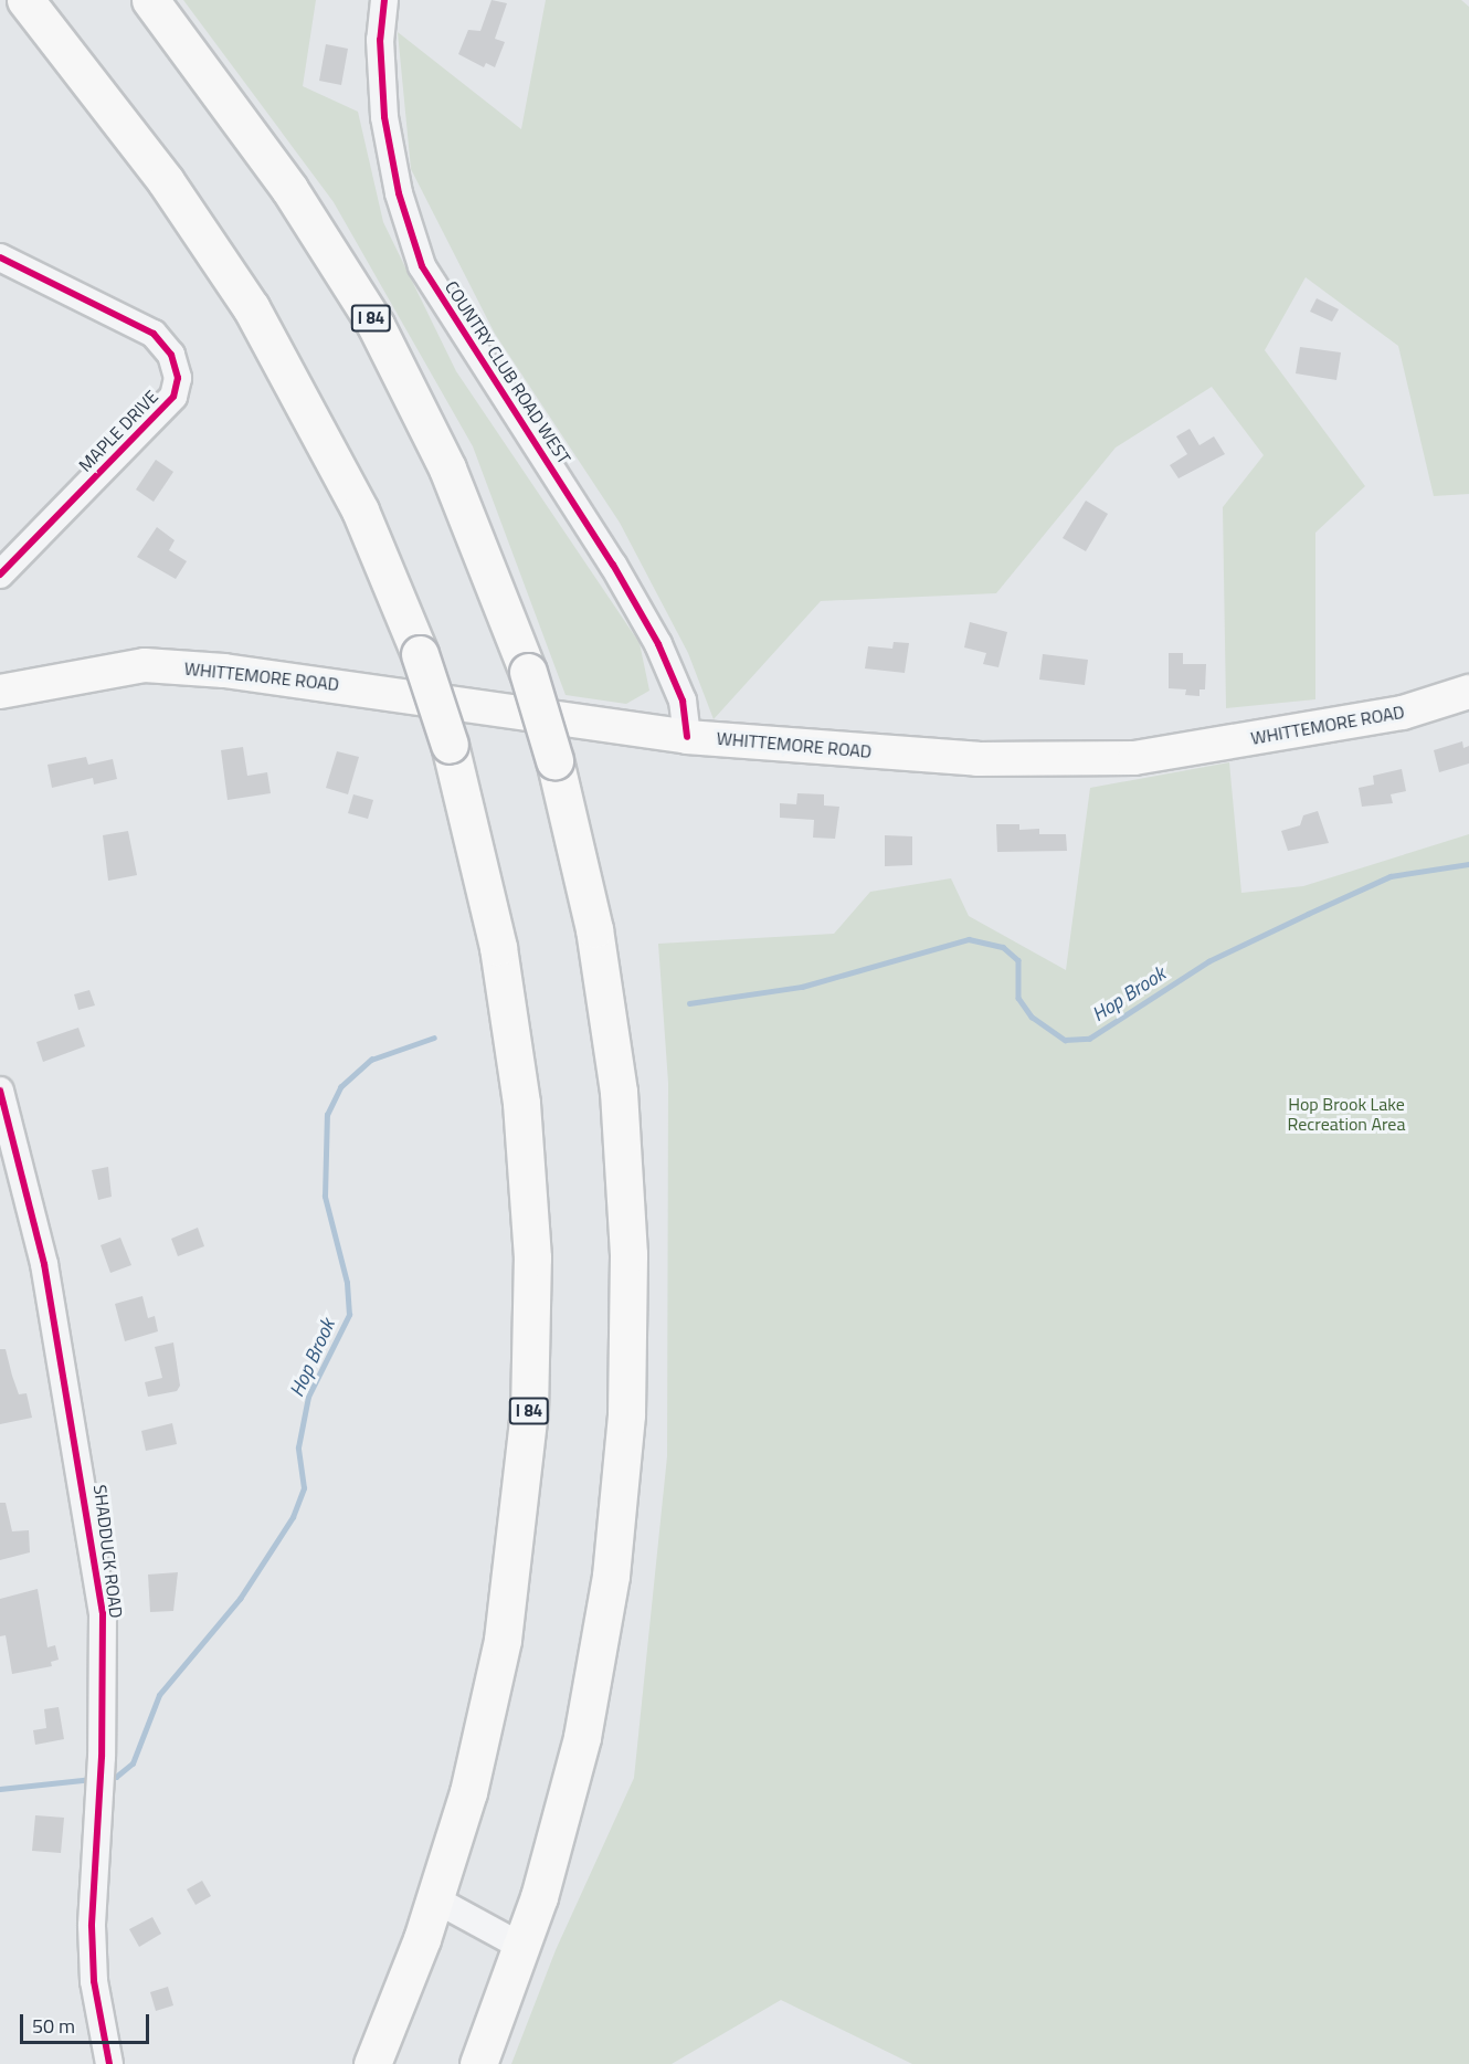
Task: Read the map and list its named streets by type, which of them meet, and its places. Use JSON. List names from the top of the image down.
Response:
{
  "streets": {
    "highway": ["I 84"],
    "main road": ["WHITTEMORE ROAD"],
    "street": ["COUNTRY CLUB ROAD WEST", "MAPLE DRIVE", "SHADDUCK ROAD"]
  },
  "crossings": [
    ["COUNTRY CLUB ROAD WEST", "WHITTEMORE ROAD"]
  ],
  "water": ["Hop Brook"],
  "parks": ["Hop Brook Lake Recreation Area"],
  "scale_bar": "50 m"
}
